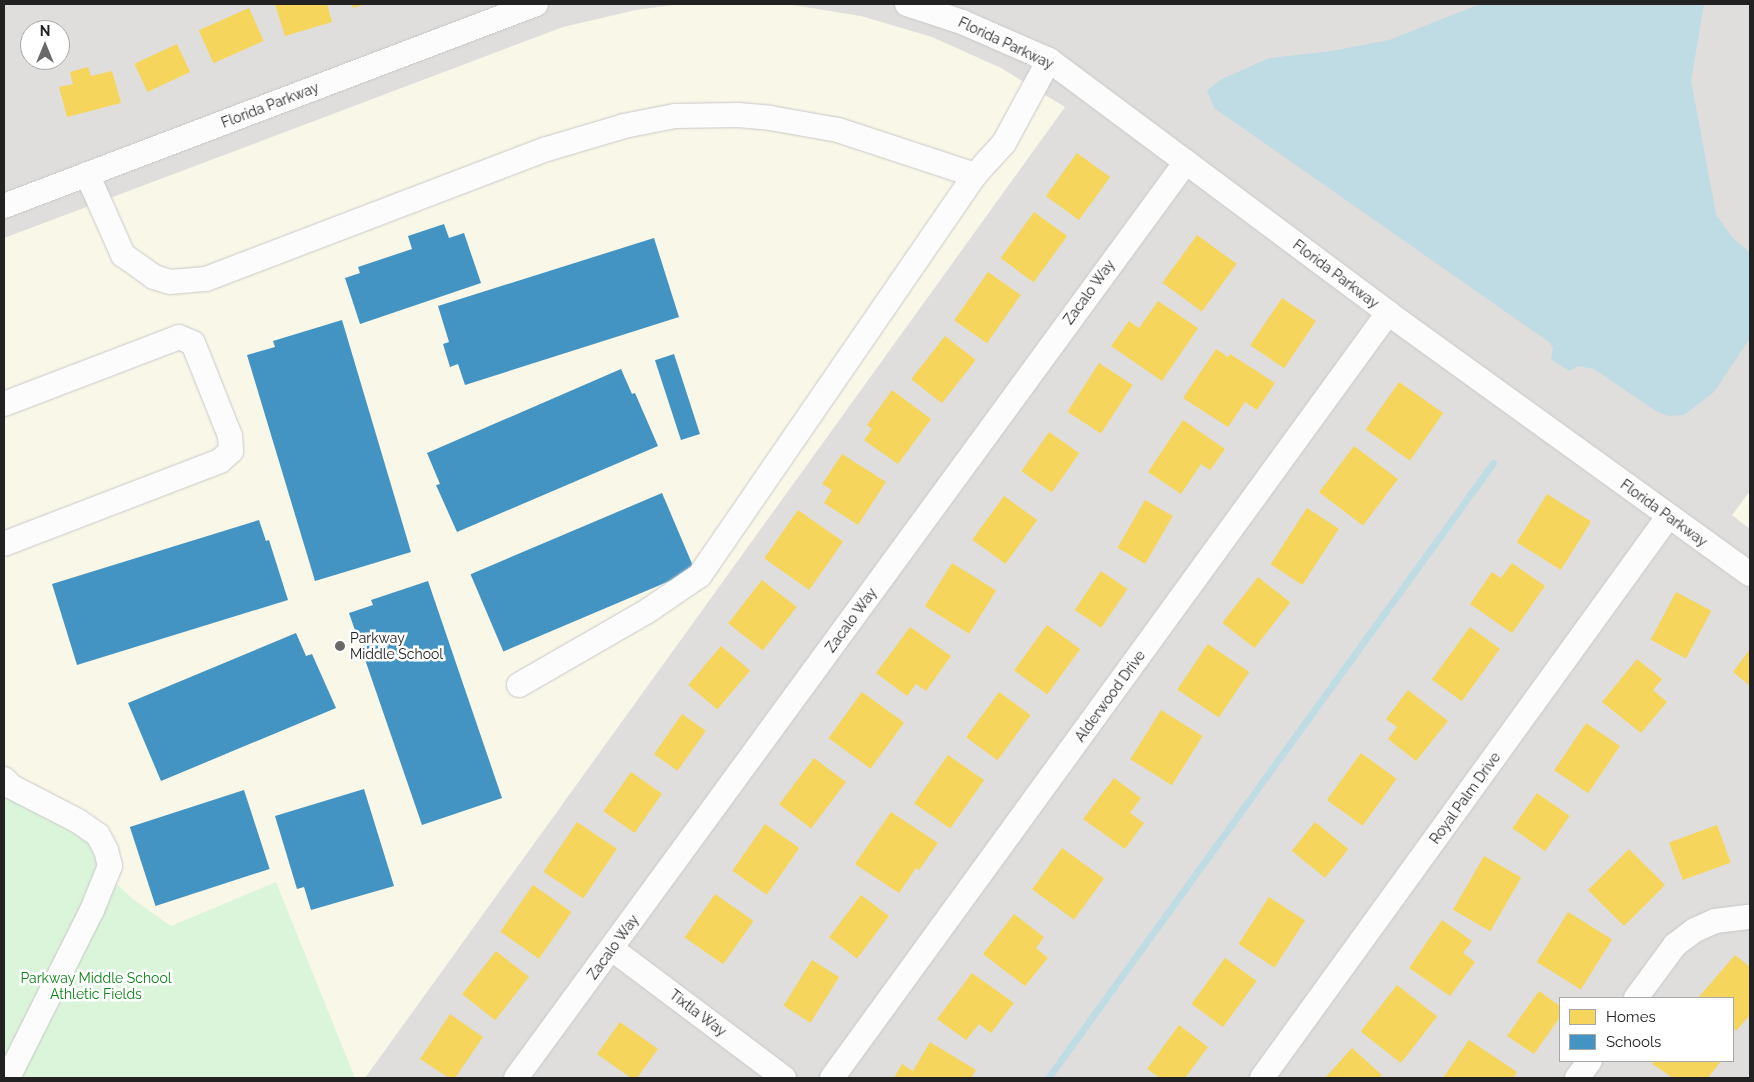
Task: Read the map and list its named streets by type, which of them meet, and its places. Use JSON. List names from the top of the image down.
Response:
{
  "streets": {
    "street": [
      "Florida Parkway",
      "Zacalo Way",
      "Alderwood Drive",
      "Royal Palm Drive",
      "Tixtla Way"
    ]
  },
  "crossings": [
    ["Florida Parkway", "Zacalo Way"],
    ["Florida Parkway", "Alderwood Drive"],
    ["Florida Parkway", "Royal Palm Drive"],
    ["Zacalo Way", "Tixtla Way"]
  ],
  "parks": ["Parkway Middle School Athletic Fields"],
  "places": ["Parkway Middle School"],
  "legend": ["Homes", "Schools"],
  "north": "top"
}
